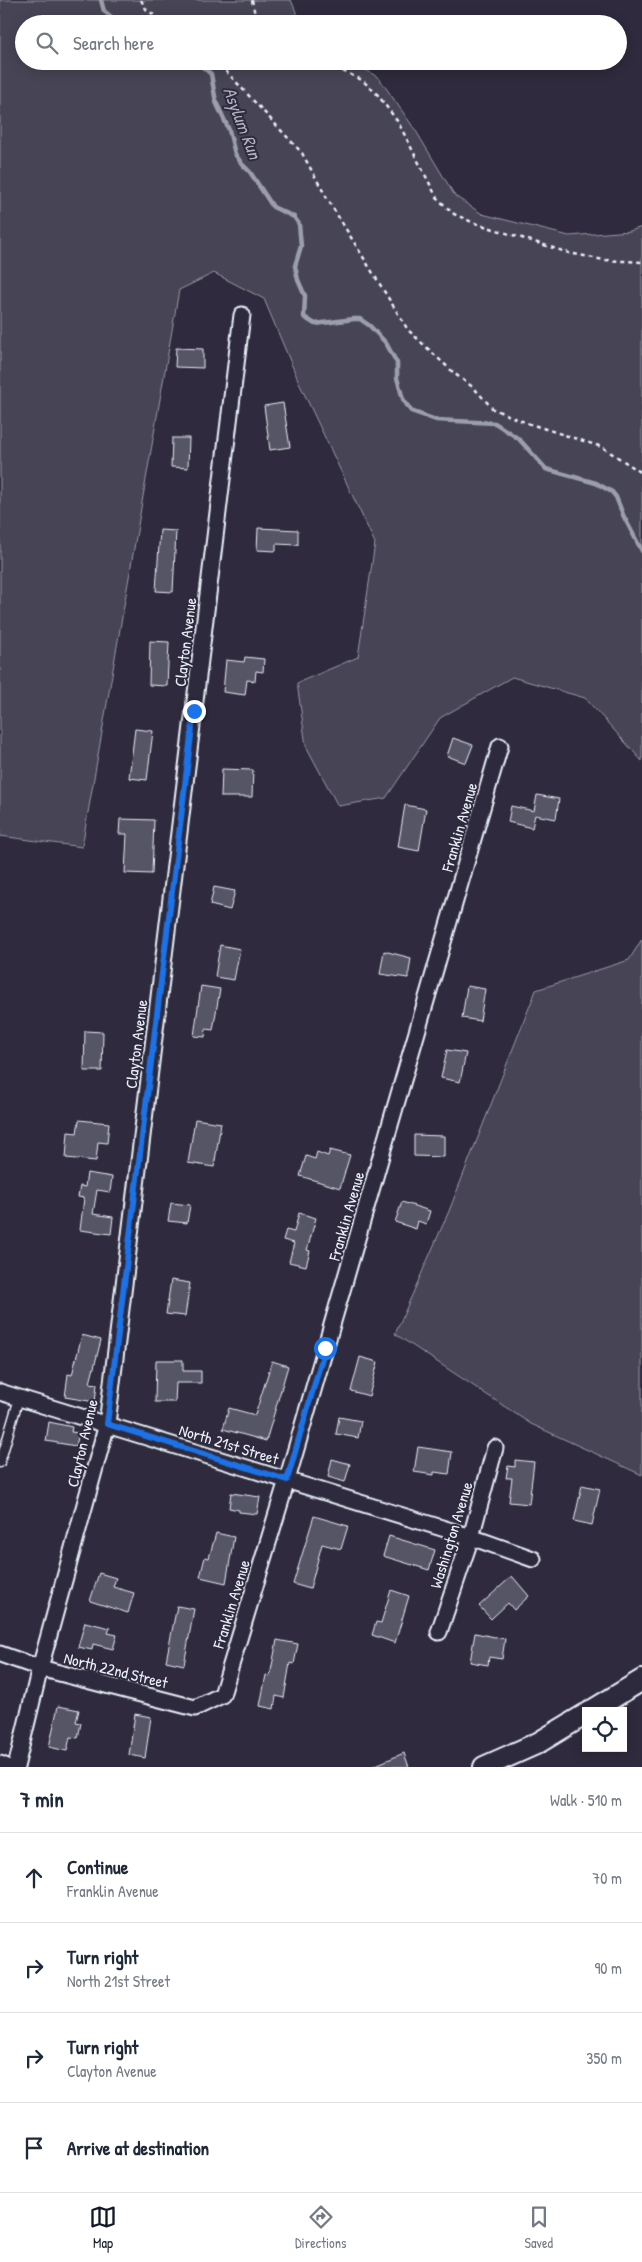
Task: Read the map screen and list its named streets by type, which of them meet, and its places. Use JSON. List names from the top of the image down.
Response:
{
  "streets": {
    "street": [
      "Clayton Avenue",
      "Franklin Avenue",
      "North 21st Street",
      "Washington Avenue",
      "North 22nd Street"
    ]
  },
  "crossings": [
    ["Clayton Avenue", "North 21st Street"],
    ["Clayton Avenue", "North 22nd Street"],
    ["Franklin Avenue", "North 21st Street"],
    ["Franklin Avenue", "North 22nd Street"],
    ["North 21st Street", "Washington Avenue"]
  ],
  "water": ["Asylum Run"],
  "page": {
    "search": "Search here",
    "heading": ["7 min", "Walk · 510 m"],
    "list": [
      ["Continue", "Franklin Avenue", "70 m"],
      ["Turn right", "North 21st Street", "90 m"],
      ["Turn right", "Clayton Avenue", "350 m"],
      "Arrive at destination"
    ],
    "nav": ["Map", "Directions", "Saved"]
  }
}
